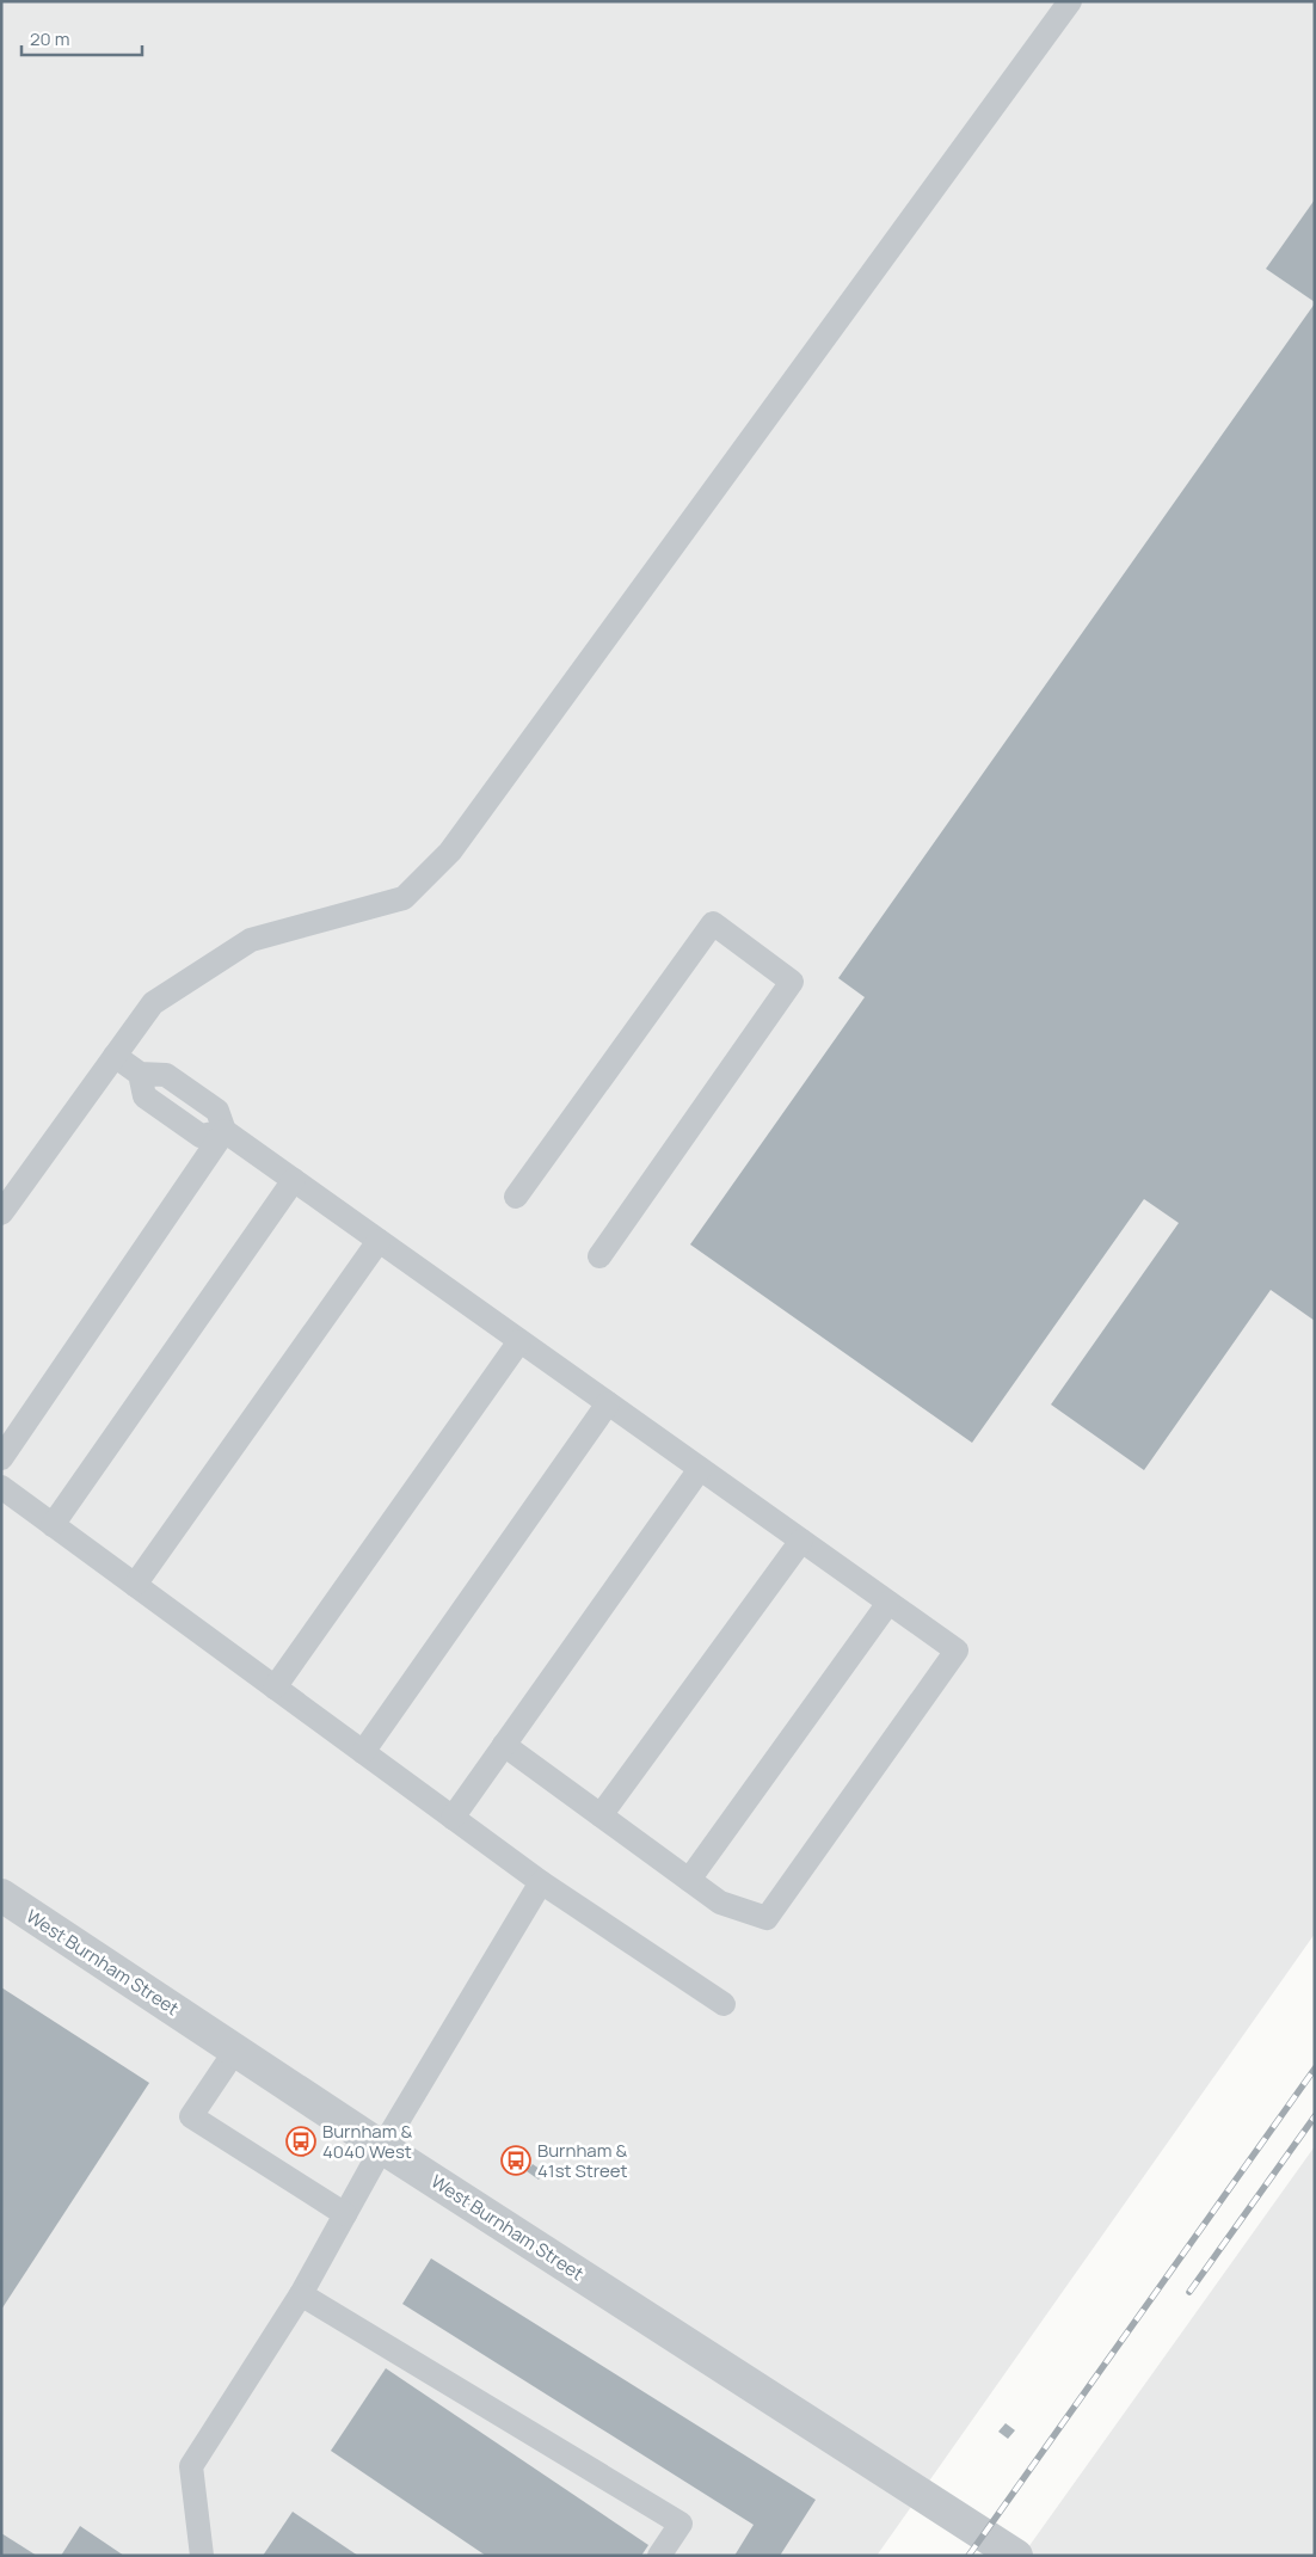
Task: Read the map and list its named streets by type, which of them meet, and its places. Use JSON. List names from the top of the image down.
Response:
{
  "streets": {
    "street": ["West Burnham Street"]
  },
  "places": {
    "bus stop": ["Burnham & 4040 West", "Burnham & 41st Street"]
  },
  "scale_bar": "20 m"
}
